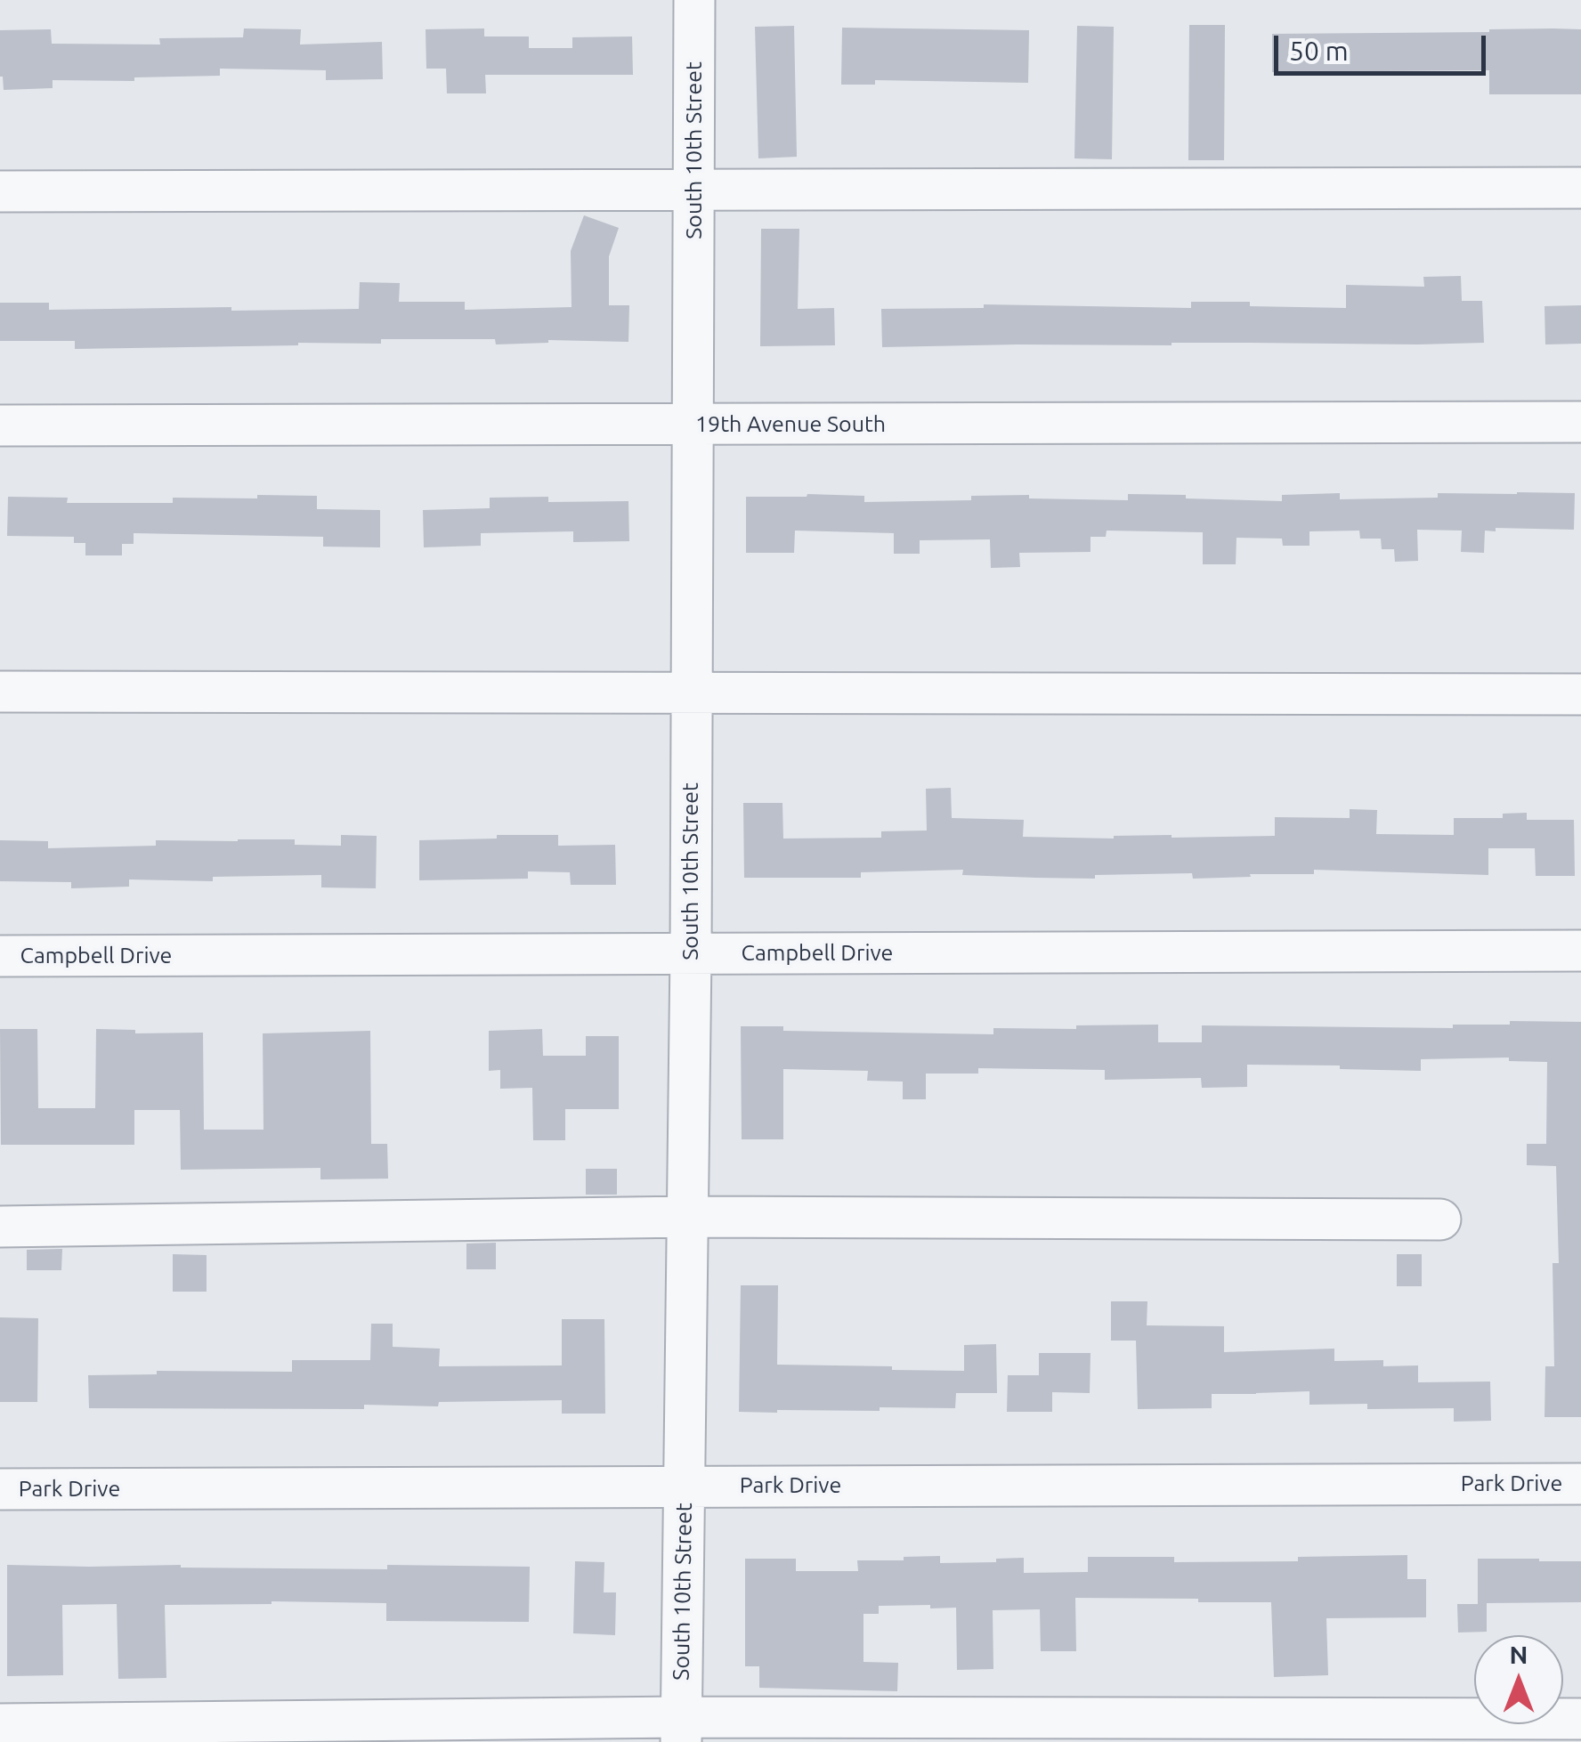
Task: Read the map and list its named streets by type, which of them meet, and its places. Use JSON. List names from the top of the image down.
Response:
{
  "streets": {
    "street": [
      "South 10th Street",
      "19th Avenue South",
      "Campbell Drive",
      "Park Drive"
    ]
  },
  "crossings": [
    ["South 10th Street", "19th Avenue South"],
    ["South 10th Street", "Campbell Drive"],
    ["South 10th Street", "Park Drive"]
  ],
  "scale_bar": "50 m",
  "north": "top"
}
